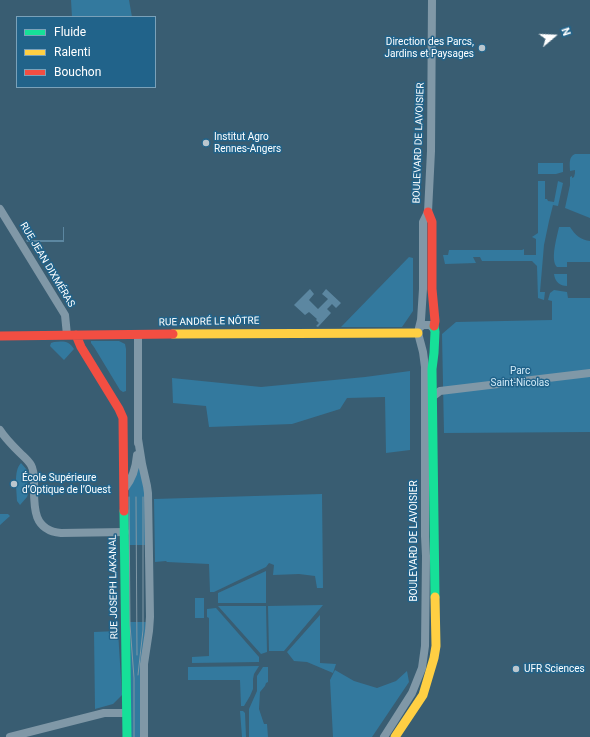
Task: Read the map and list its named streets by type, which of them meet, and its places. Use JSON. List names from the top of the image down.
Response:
{
  "streets": {
    "street": [
      "BOULEVARD DE LAVOISIER",
      "RUE JEAN DIXMÉRAS",
      "RUE ANDRÉ LE NÔTRE",
      "RUE JOSEPH LAKANAL"
    ]
  },
  "crossings": [
    ["BOULEVARD DE LAVOISIER", "RUE ANDRÉ LE NÔTRE"],
    ["RUE JEAN DIXMÉRAS", "RUE ANDRÉ LE NÔTRE"],
    ["RUE JEAN DIXMÉRAS", "RUE JOSEPH LAKANAL"],
    ["RUE ANDRÉ LE NÔTRE", "RUE JOSEPH LAKANAL"]
  ],
  "parks": ["Parc Saint-Nicolas"],
  "places": [
    "Direction des Parcs, Jardins et Paysages",
    "Institut Agro Rennes-Angers",
    "École Supérieure d’Optique de l’Ouest",
    "UFR Sciences"
  ],
  "legend": ["Fluide", "Ralenti", "Bouchon"],
  "north": "right"
}
